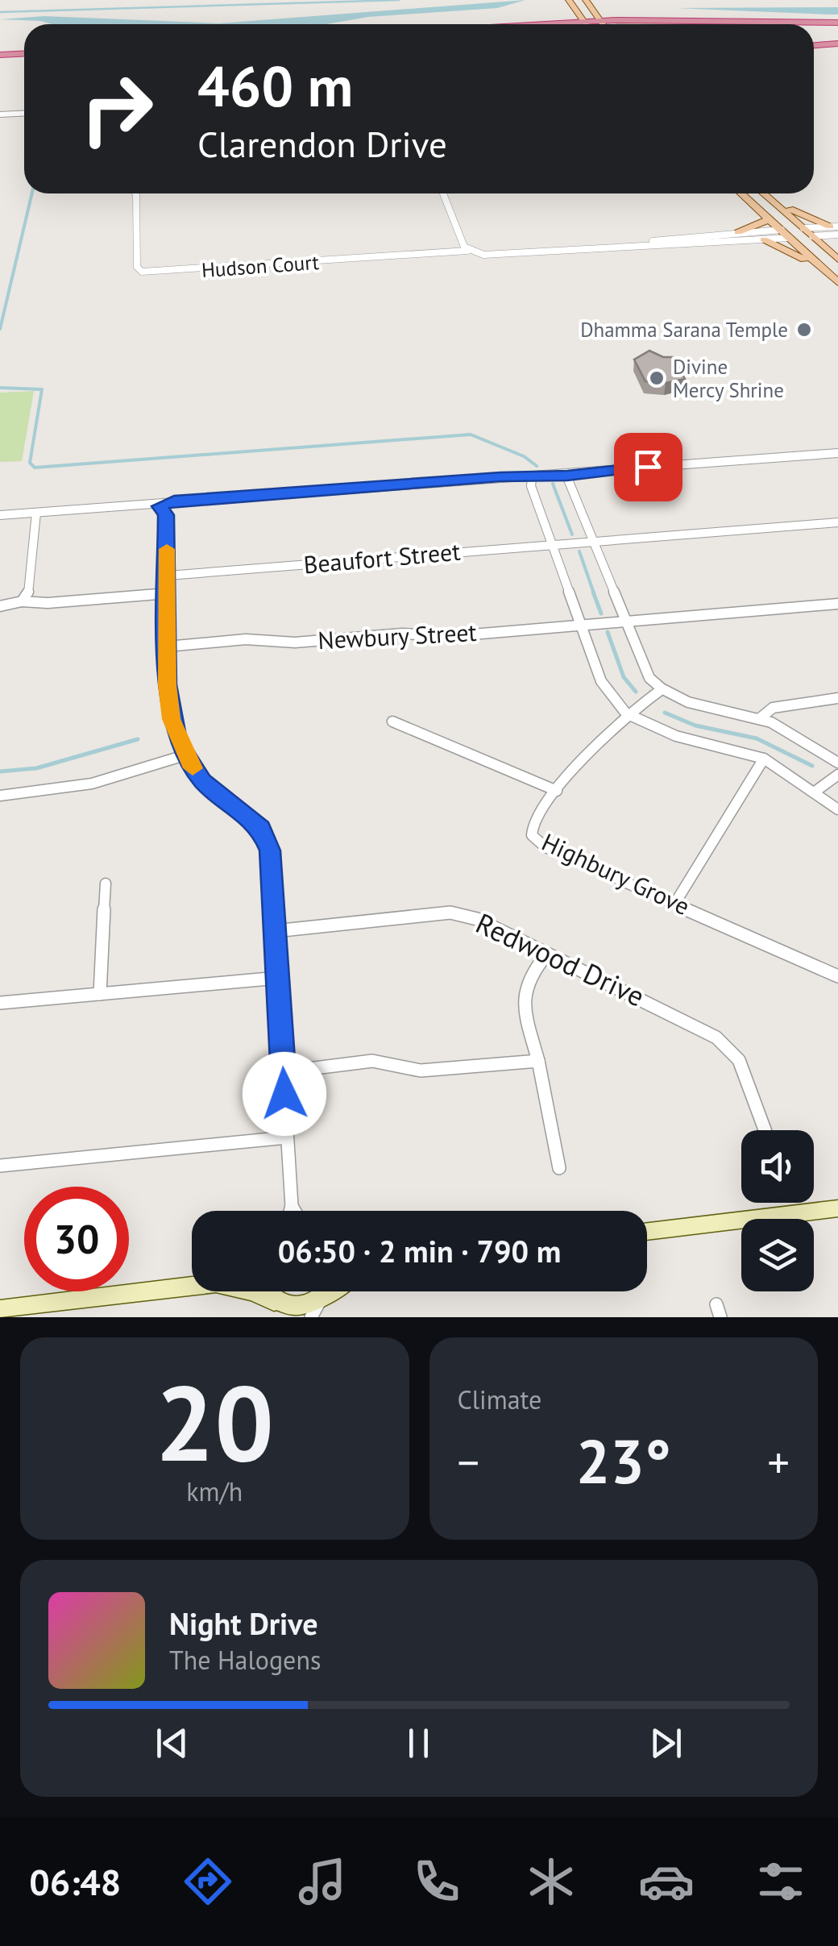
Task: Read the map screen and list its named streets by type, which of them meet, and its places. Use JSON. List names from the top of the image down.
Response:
{
  "streets": {
    "street": [
      "Hudson Court",
      "Beaufort Street",
      "Newbury Street",
      "Highbury Grove",
      "Redwood Drive"
    ]
  },
  "places": ["Dhamma Sarana Temple", "Divine Mercy Shrine"],
  "page": {
    "turn": ["460 m", "Clarendon Drive"],
    "limit": "30",
    "trip": "06:50 · 2 min · 790 m",
    "tile": [
      ["20", "km/h"],
      "Climate"
    ],
    "heat": ["−", "23°", "+"],
    "song": ["Night Drive", "The Halogens"],
    "tabs": "06:48"
  }
}
